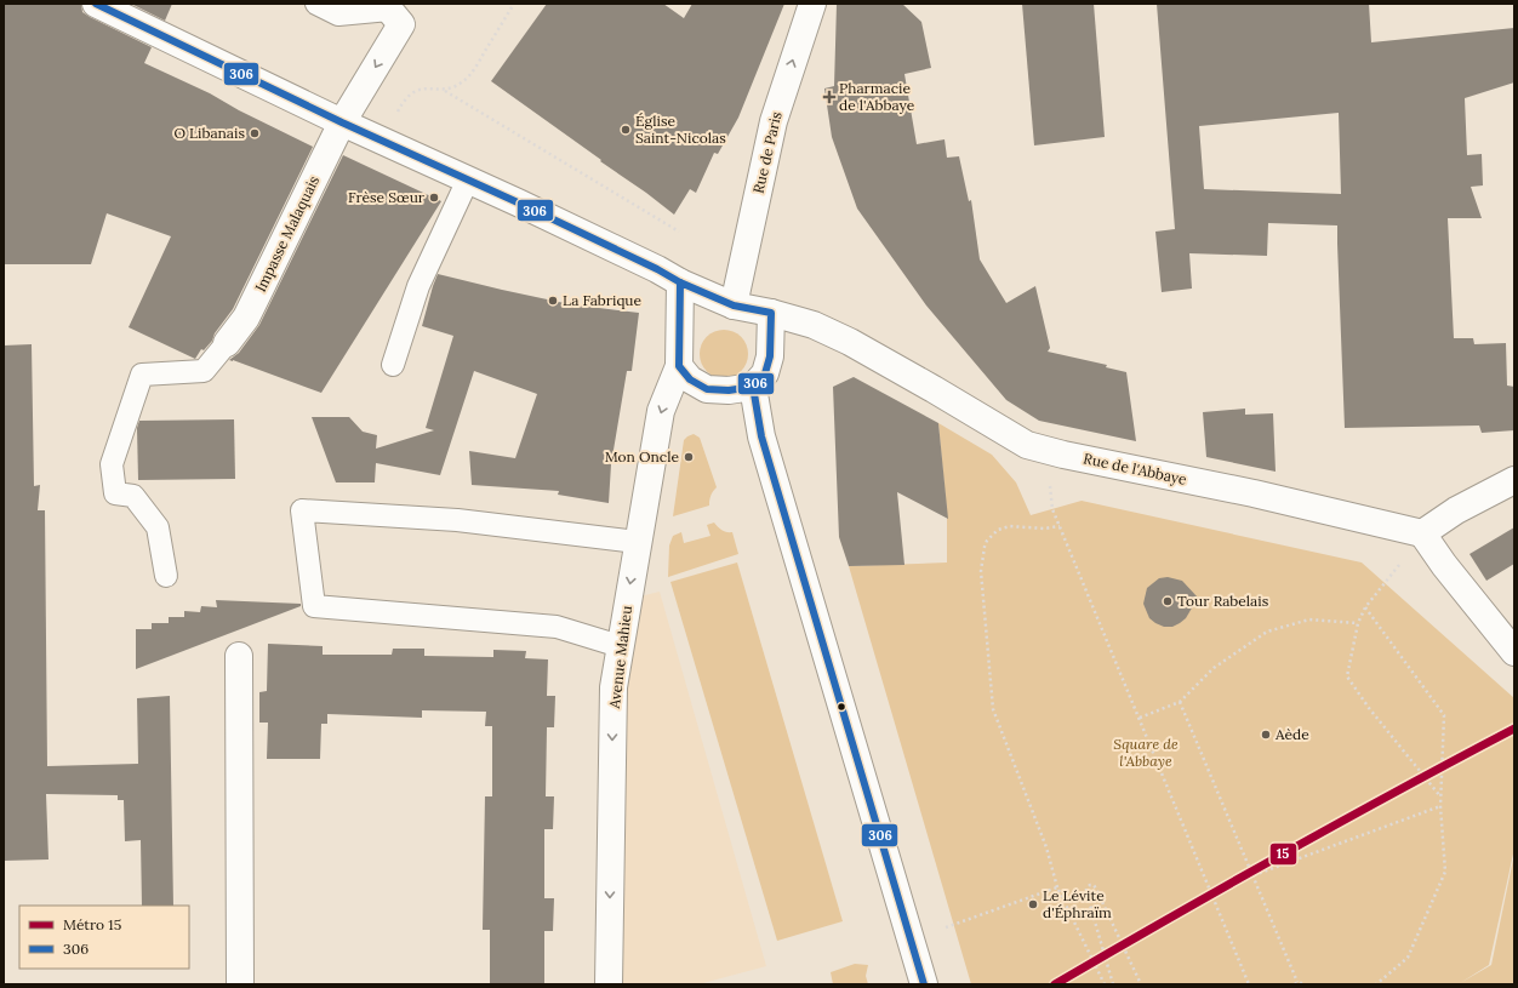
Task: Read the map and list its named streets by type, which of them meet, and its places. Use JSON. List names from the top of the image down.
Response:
{
  "streets": {
    "street": [
      "Rue de Paris",
      "Impasse Malaquais",
      "Rue de l'Abbaye",
      "Avenue Mahieu"
    ]
  },
  "crossings": [
    ["Rue de Paris", "Rue de l'Abbaye"],
    ["Impasse Malaquais", "Rue de l'Abbaye"],
    ["Rue de l'Abbaye", "Avenue Mahieu"]
  ],
  "one_way": ["Rue de Paris"],
  "parks": ["Square de l'Abbaye"],
  "places": {
    "health": ["Pharmacie de l'Abbaye"],
    "other": [
      "Église Saint-Nicolas",
      "O Libanais",
      "Frèse Sœur",
      "La Fabrique",
      "Mon Oncle",
      "Tour Rabelais",
      "Aède",
      "Le Lévite d'Éphraïm"
    ]
  },
  "lines": ["transit line 306", "metro line 15"],
  "legend": ["Métro 15", "306"]
}
